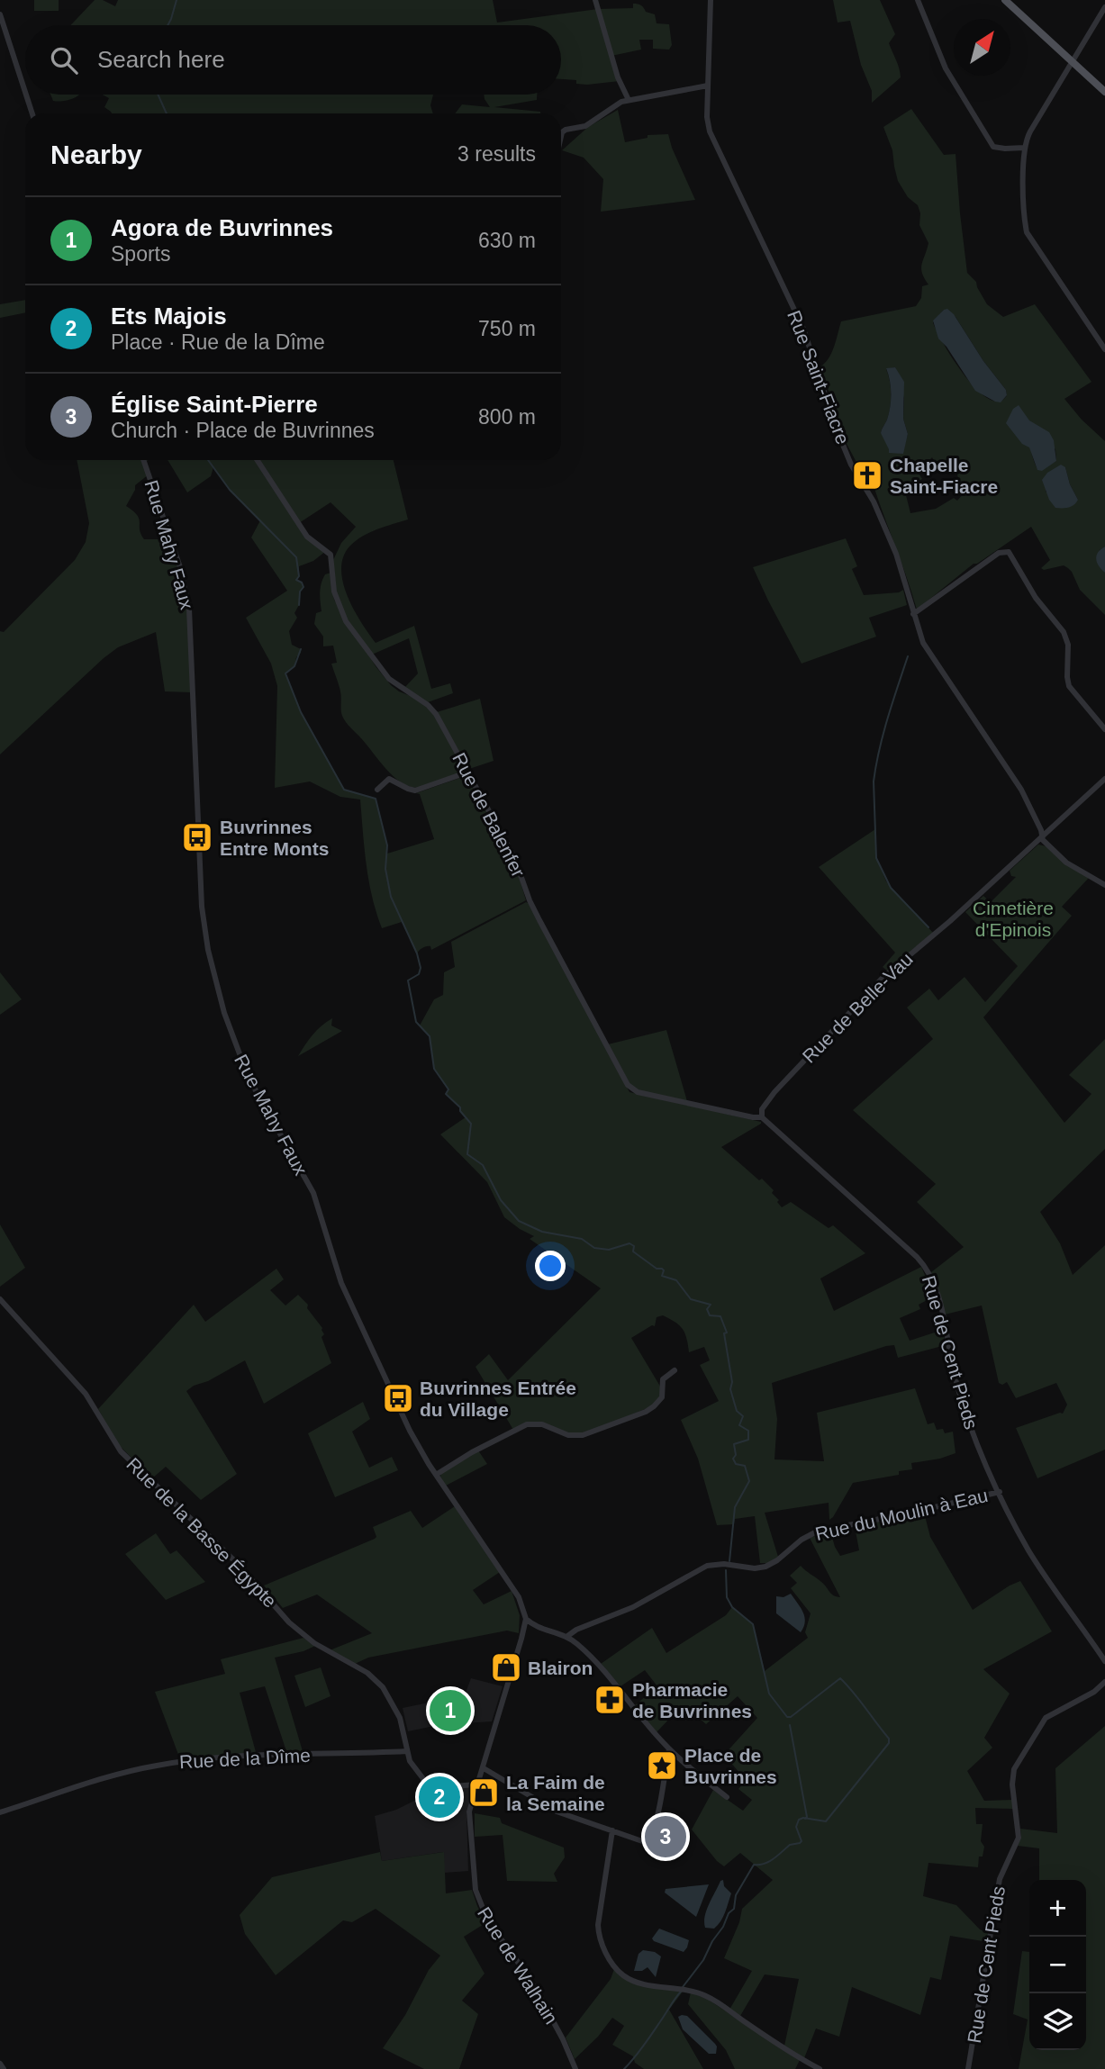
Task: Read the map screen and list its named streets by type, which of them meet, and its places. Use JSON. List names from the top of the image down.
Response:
{
  "streets": {
    "street": [
      "Rue Saint-Fiacre",
      "Rue Mahy Faux",
      "Rue de Balenfer",
      "Rue de Belle-Vau",
      "Rue de Cent Pieds",
      "Rue du Moulin à Eau",
      "Rue de la Basse Égypte",
      "Rue de la Dîme",
      "Rue de Walhain"
    ]
  },
  "crossings": [
    ["Rue Saint-Fiacre", "Rue de Belle-Vau"],
    ["Rue Mahy Faux", "Rue de Walhain"],
    ["Rue de Balenfer", "Rue de Belle-Vau"],
    ["Rue de Balenfer", "Rue de Cent Pieds"],
    ["Rue de Belle-Vau", "Rue de Cent Pieds"],
    ["Rue de Cent Pieds", "Rue du Moulin à Eau"],
    ["Rue de la Basse Égypte", "Rue de la Dîme"]
  ],
  "parks": ["Cimetière d'Epinois"],
  "places": {
    "church": ["Chapelle Saint-Fiacre"],
    "bus stop": ["Buvrinnes Entre Monts", "Buvrinnes Entrée du Village"],
    "shop": ["Blairon", "La Faim de la Semaine"],
    "pharmacy": ["Pharmacie de Buvrinnes"],
    "place": ["Place de Buvrinnes"]
  },
  "north": "top right",
  "page": {
    "search": "Search here",
    "heading": ["Nearby", "3 results"],
    "list": [
      {
        "mark": "1",
        "name": "Agora de Buvrinnes",
        "note": "Sports",
        "value": "630 m"
      },
      {
        "mark": "2",
        "name": "Ets Majois",
        "note": "Place · Rue de la Dîme",
        "value": "750 m"
      },
      {
        "mark": "3",
        "name": "Église Saint-Pierre",
        "note": "Church · Place de Buvrinnes",
        "value": "800 m"
      }
    ],
    "pins": ["1", "2", "3"],
    "map_buttons": ["+", "−"]
  }
}
